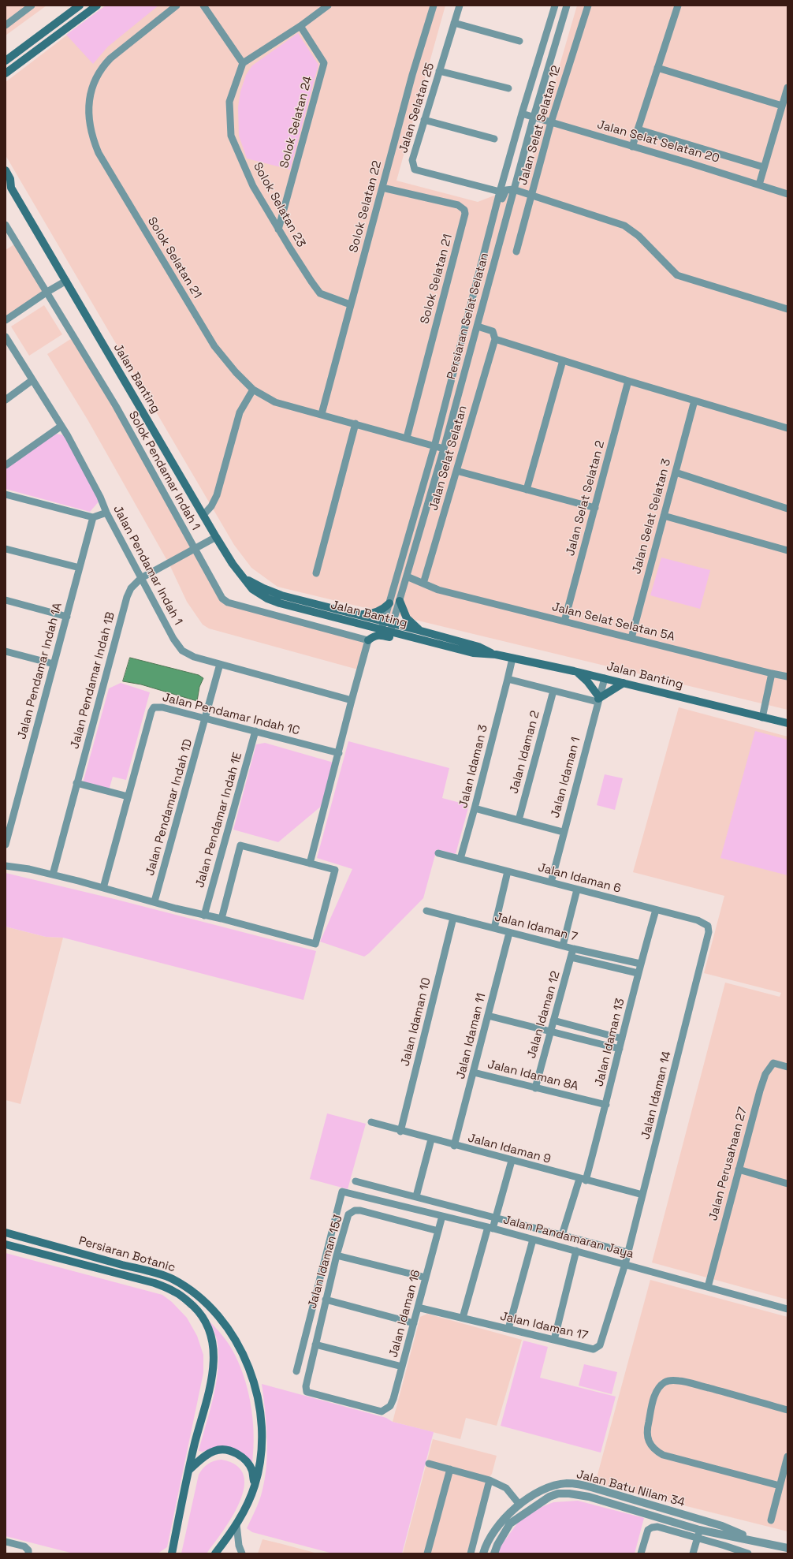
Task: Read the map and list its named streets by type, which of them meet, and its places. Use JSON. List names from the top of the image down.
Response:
{
  "streets": {
    "main road": ["Jalan Banting", "Persiaran Botanic"],
    "street": [
      "Jalan Selatan 25",
      "Solok Selatan 24",
      "Jalan Selat Selatan 12",
      "Jalan Selat Selatan 20",
      "Solok Selatan 23",
      "Solok Selatan 22",
      "Solok Selatan 21",
      "Persiaran Selat Selatan",
      "Jalan Selat Selatan",
      "Solok Pendamar Indah 1",
      "Jalan Selat Selatan 2",
      "Jalan Selat Selatan 3",
      "Jalan Pendamar Indah 1",
      "Jalan Selat Selatan 5A",
      "Jalan Pendamar Indah 1A",
      "Jalan Pendamar Indah 1B",
      "Jalan Pendamar Indah 1C",
      "Jalan Idaman 2",
      "Jalan Idaman 3",
      "Jalan Idaman 1",
      "Jalan Pendamar Indah 1D",
      "Jalan Pendamar Indah 1E",
      "Jalan Idaman 6",
      "Jalan Idaman 7",
      "Jalan Idaman 12",
      "Jalan Idaman 10",
      "Jalan Idaman 11",
      "Jalan Idaman 13",
      "Jalan Idaman 8A",
      "Jalan Idaman 14",
      "Jalan Idaman 9",
      "Jalan Perusahaan 27",
      "Jalan Pandamaran Jaya",
      "Jalan Idaman 15J",
      "Jalan Idaman 16",
      "Jalan Idaman 17",
      "Jalan Batu Nilam 34"
    ]
  },
  "crossings": [
    ["Jalan Selatan 25", "Persiaran Selat Selatan"],
    ["Solok Selatan 24", "Solok Selatan 23"],
    ["Jalan Selat Selatan 12", "Jalan Selat Selatan 20"],
    ["Jalan Selat Selatan 20", "Persiaran Selat Selatan"],
    ["Solok Selatan 23", "Solok Selatan 22"],
    ["Solok Selatan 22", "Solok Selatan 21"],
    ["Solok Selatan 21", "Persiaran Selat Selatan"],
    ["Persiaran Selat Selatan", "Jalan Banting"],
    ["Persiaran Selat Selatan", "Jalan Selat Selatan 5A"],
    ["Jalan Banting", "Jalan Pendamar Indah 1B"],
    ["Jalan Banting", "Jalan Idaman 3"],
    ["Jalan Banting", "Jalan Idaman 1"],
    ["Jalan Selat Selatan", "Jalan Selat Selatan 5A"],
    ["Solok Pendamar Indah 1", "Jalan Pendamar Indah 1B"],
    ["Jalan Selat Selatan 2", "Jalan Selat Selatan 5A"],
    ["Jalan Selat Selatan 3", "Jalan Selat Selatan 5A"],
    ["Jalan Pendamar Indah 1", "Jalan Pendamar Indah 1B"],
    ["Jalan Pendamar Indah 1", "Jalan Pendamar Indah 1D"],
    ["Jalan Pendamar Indah 1C", "Jalan Pendamar Indah 1D"],
    ["Jalan Pendamar Indah 1C", "Jalan Pendamar Indah 1E"],
    ["Jalan Idaman 3", "Jalan Idaman 6"],
    ["Jalan Idaman 1", "Jalan Idaman 6"],
    ["Jalan Idaman 6", "Jalan Idaman 13"],
    ["Jalan Idaman 6", "Jalan Idaman 14"],
    ["Jalan Idaman 7", "Jalan Idaman 12"],
    ["Jalan Idaman 7", "Jalan Idaman 10"],
    ["Jalan Idaman 7", "Jalan Idaman 11"],
    ["Jalan Idaman 7", "Jalan Idaman 13"],
    ["Jalan Idaman 12", "Jalan Idaman 8A"],
    ["Jalan Idaman 10", "Jalan Idaman 9"],
    ["Jalan Idaman 11", "Jalan Idaman 8A"],
    ["Jalan Idaman 11", "Jalan Idaman 9"],
    ["Jalan Idaman 13", "Jalan Idaman 8A"],
    ["Jalan Idaman 13", "Jalan Idaman 9"],
    ["Jalan Idaman 13", "Jalan Pandamaran Jaya"],
    ["Jalan Idaman 14", "Jalan Idaman 9"],
    ["Jalan Idaman 14", "Jalan Pandamaran Jaya"],
    ["Jalan Idaman 14", "Jalan Idaman 17"],
    ["Jalan Perusahaan 27", "Jalan Pandamaran Jaya"],
    ["Jalan Pandamaran Jaya", "Jalan Idaman 16"],
    ["Jalan Pandamaran Jaya", "Jalan Idaman 17"],
    ["Jalan Idaman 15J", "Jalan Idaman 16"],
    ["Jalan Idaman 16", "Jalan Idaman 17"]
  ]
}
